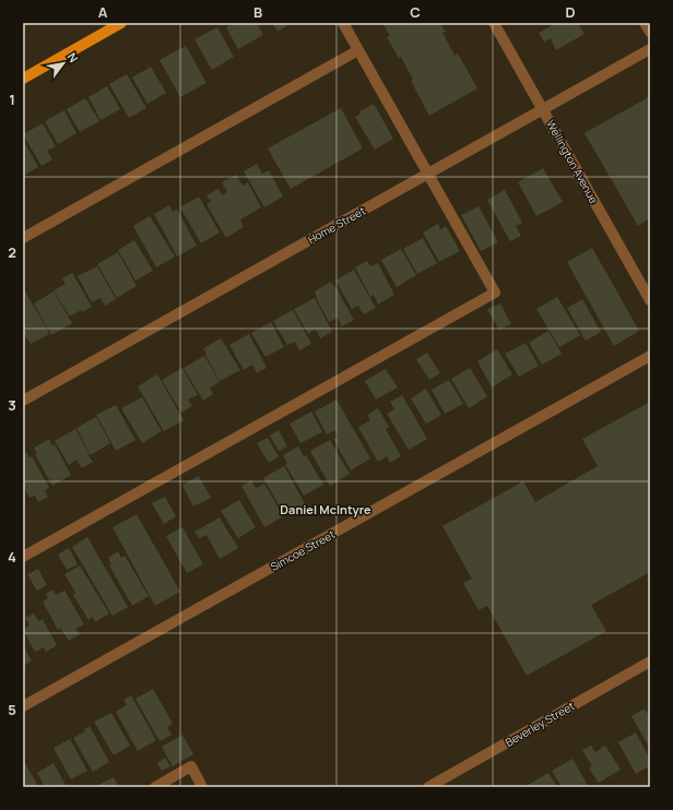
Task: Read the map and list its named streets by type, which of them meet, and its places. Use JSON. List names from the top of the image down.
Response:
{
  "streets": {
    "street": [
      "Wellington Avenue",
      "Home Street",
      "Simcoe Street",
      "Beverley Street"
    ]
  },
  "crossings": [
    ["Wellington Avenue", "Home Street"]
  ],
  "districts": ["Daniel McIntyre"],
  "north": "top right",
  "grid": {
    "columns": [
      "A",
      "B",
      "C",
      "D"
    ],
    "rows": [
      "1",
      "2",
      "3",
      "4",
      "5"
    ]
  }
}
